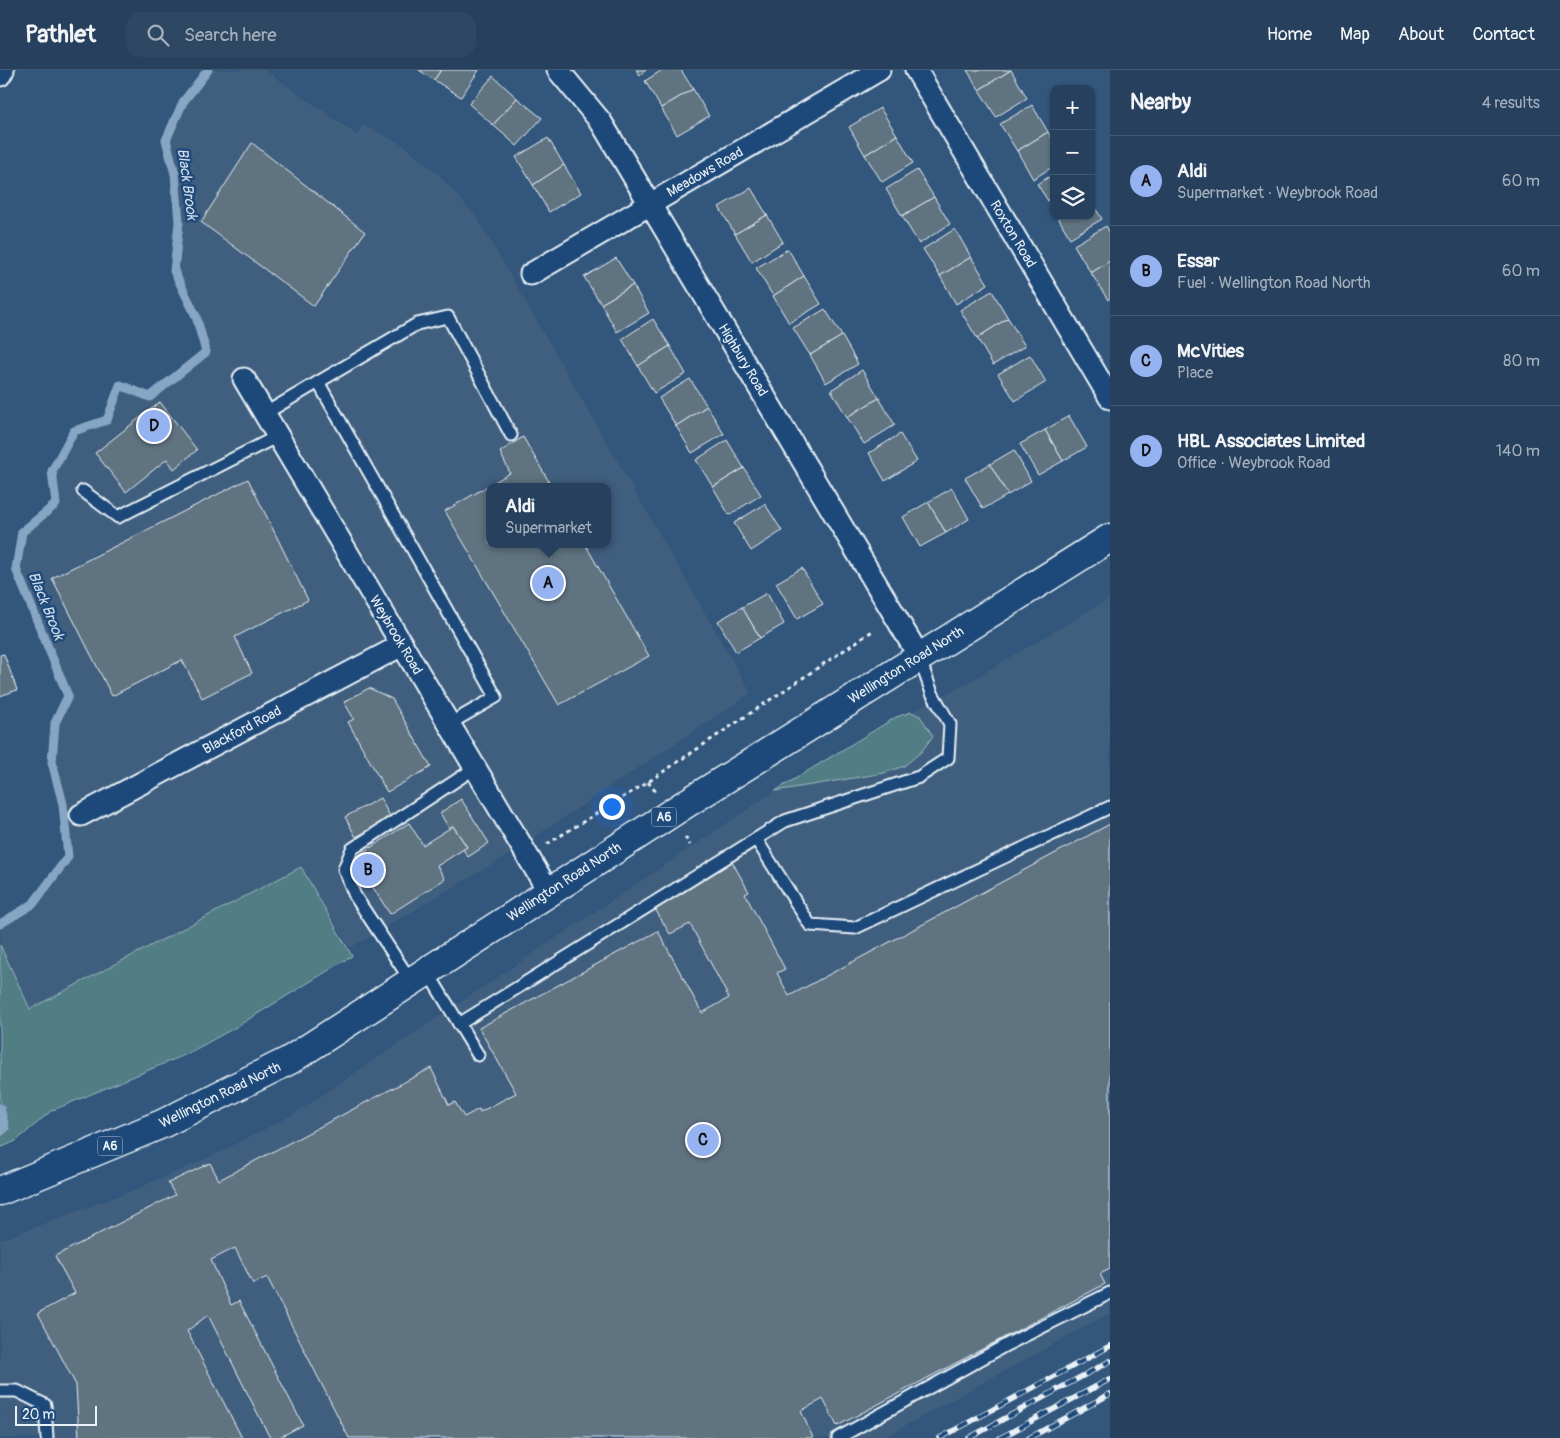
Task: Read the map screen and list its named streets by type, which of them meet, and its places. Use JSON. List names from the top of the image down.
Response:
{
  "streets": {
    "highway": ["Wellington Road North", "A6"],
    "street": [
      "Meadows Road",
      "Roxton Road",
      "Highbury Road",
      "Weybrook Road",
      "Blackford Road"
    ]
  },
  "crossings": [
    ["Meadows Road", "Highbury Road"],
    ["Highbury Road", "Wellington Road North"],
    ["Weybrook Road", "Wellington Road North"],
    ["Weybrook Road", "Blackford Road"]
  ],
  "water": ["Black Brook"],
  "scale_bar": "20 m",
  "page": {
    "header": "Pathlet",
    "search": "Search here",
    "nav": [
      "Home",
      "Map",
      "About",
      "Contact"
    ],
    "heading": ["Nearby", "4 results"],
    "map_buttons": ["+", "−"],
    "list": [
      {
        "mark": "A",
        "name": "Aldi",
        "note": "Supermarket · Weybrook Road",
        "value": "60 m"
      },
      {
        "mark": "B",
        "name": "Essar",
        "note": "Fuel · Wellington Road North",
        "value": "60 m"
      },
      {
        "mark": "C",
        "name": "McVities",
        "note": "Place",
        "value": "80 m"
      },
      {
        "mark": "D",
        "name": "HBL Associates Limited",
        "note": "Office · Weybrook Road",
        "value": "140 m"
      }
    ],
    "pins": [
      "D",
      "A",
      "B",
      "C"
    ],
    "popup": ["Aldi", "Supermarket"],
    "scale": "20 m"
  }
}
